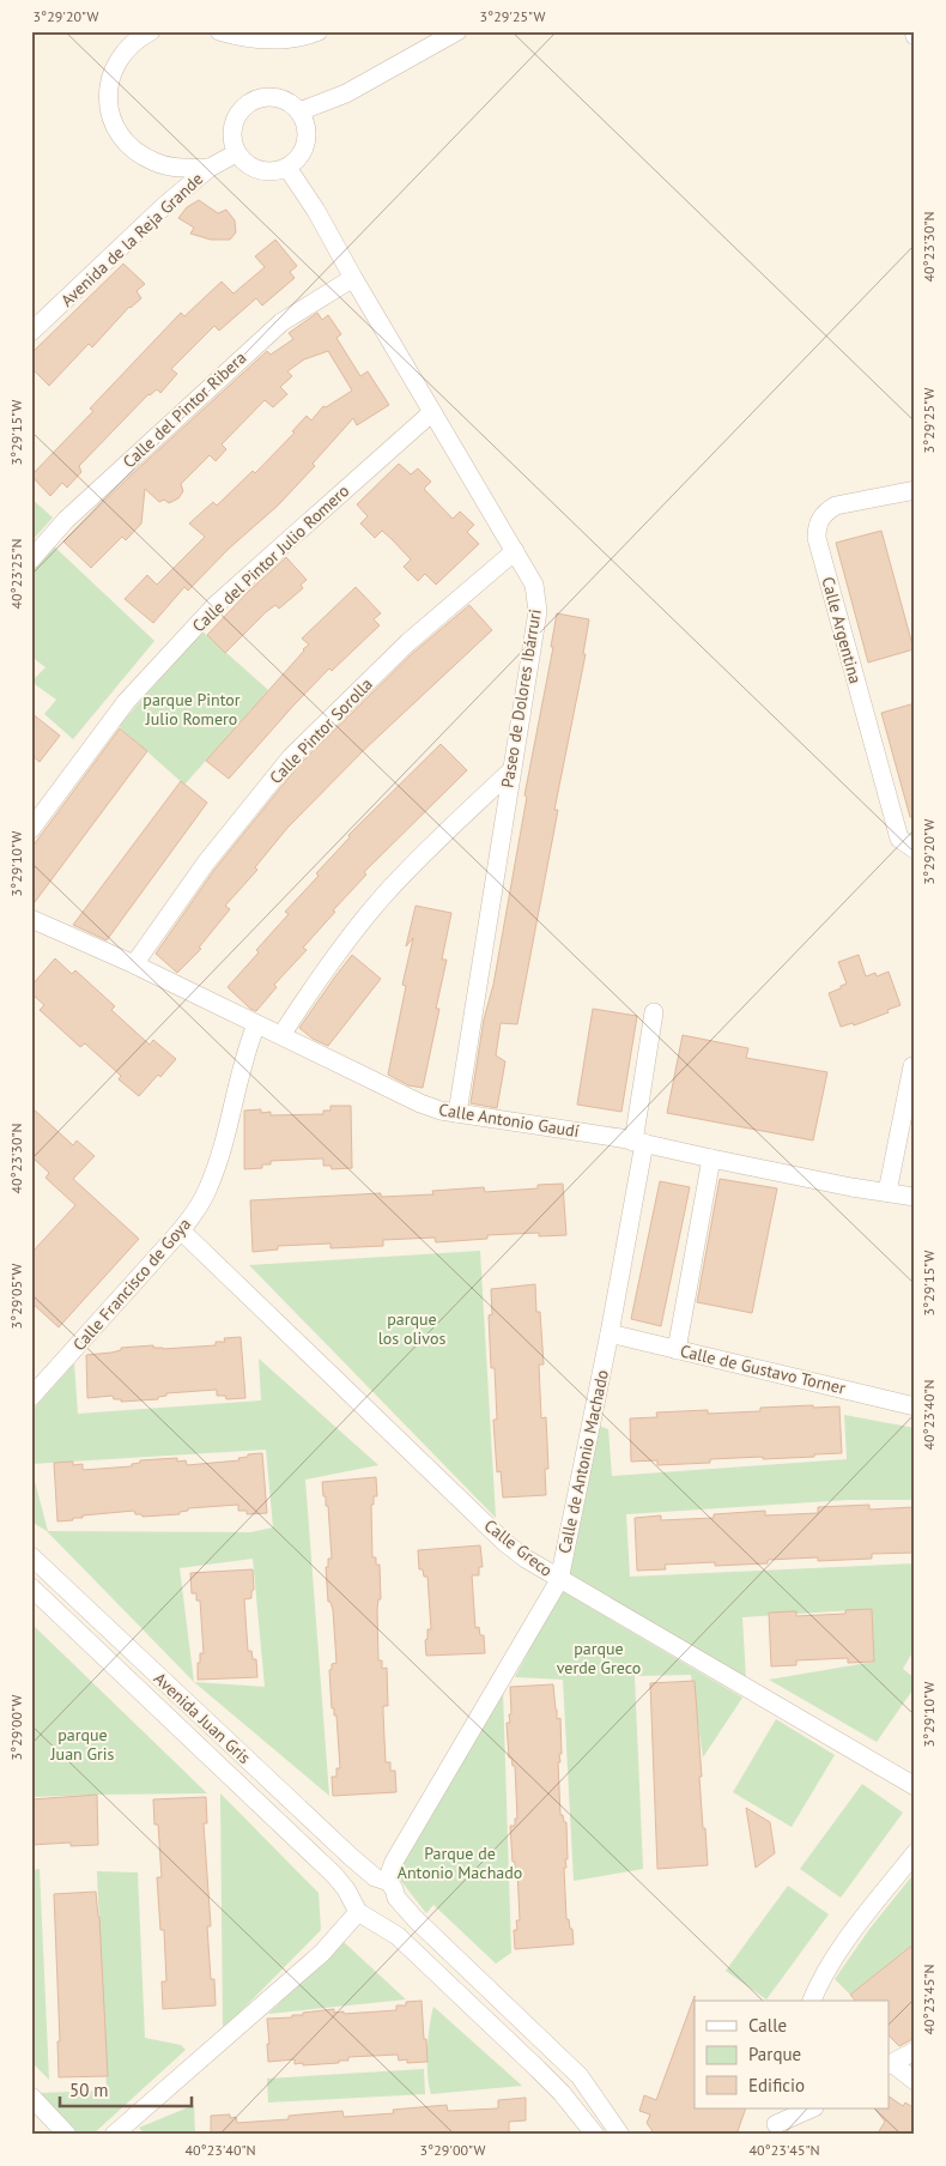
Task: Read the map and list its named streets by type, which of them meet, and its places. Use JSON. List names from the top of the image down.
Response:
{
  "streets": {
    "street": [
      "Avenida de la Reja Grande",
      "Calle del Pintor Ribera",
      "Calle del Pintor Julio Romero",
      "Calle Argentina",
      "Paseo de Dolores Ibárruri",
      "Calle Pintor Sorolla",
      "Calle Antonio Gaudí",
      "Calle Francisco de Goya",
      "Calle de Gustavo Torner",
      "Calle de Antonio Machado",
      "Calle Greco",
      "Avenida Juan Gris"
    ]
  },
  "crossings": [
    ["Avenida de la Reja Grande", "Paseo de Dolores Ibárruri"],
    ["Calle del Pintor Ribera", "Paseo de Dolores Ibárruri"],
    ["Calle del Pintor Julio Romero", "Paseo de Dolores Ibárruri"],
    ["Paseo de Dolores Ibárruri", "Calle Pintor Sorolla"],
    ["Paseo de Dolores Ibárruri", "Calle Antonio Gaudí"],
    ["Calle Pintor Sorolla", "Calle Antonio Gaudí"],
    ["Calle Antonio Gaudí", "Calle Francisco de Goya"],
    ["Calle Antonio Gaudí", "Calle de Antonio Machado"],
    ["Calle Francisco de Goya", "Calle Greco"],
    ["Calle de Gustavo Torner", "Calle de Antonio Machado"],
    ["Calle de Antonio Machado", "Calle Greco"],
    ["Calle de Antonio Machado", "Avenida Juan Gris"]
  ],
  "parks": [
    "parque Pintor Julio Romero",
    "parque los olivos",
    "parque verde Greco",
    "parque Juan Gris",
    "Parque de Antonio Machado"
  ],
  "legend": ["Calle", "Parque", "Edificio"],
  "scale_bar": "50 m",
  "coordinates": [
    "3°29'20\"W",
    "3°29'25\"W",
    "40°23'30\"N",
    "3°29'15\"W",
    "40°23'25\"N",
    "3°29'10\"W",
    "3°29'05\"W",
    "40°23'40\"N",
    "3°29'00\"W",
    "40°23'45\"N"
  ]
}
